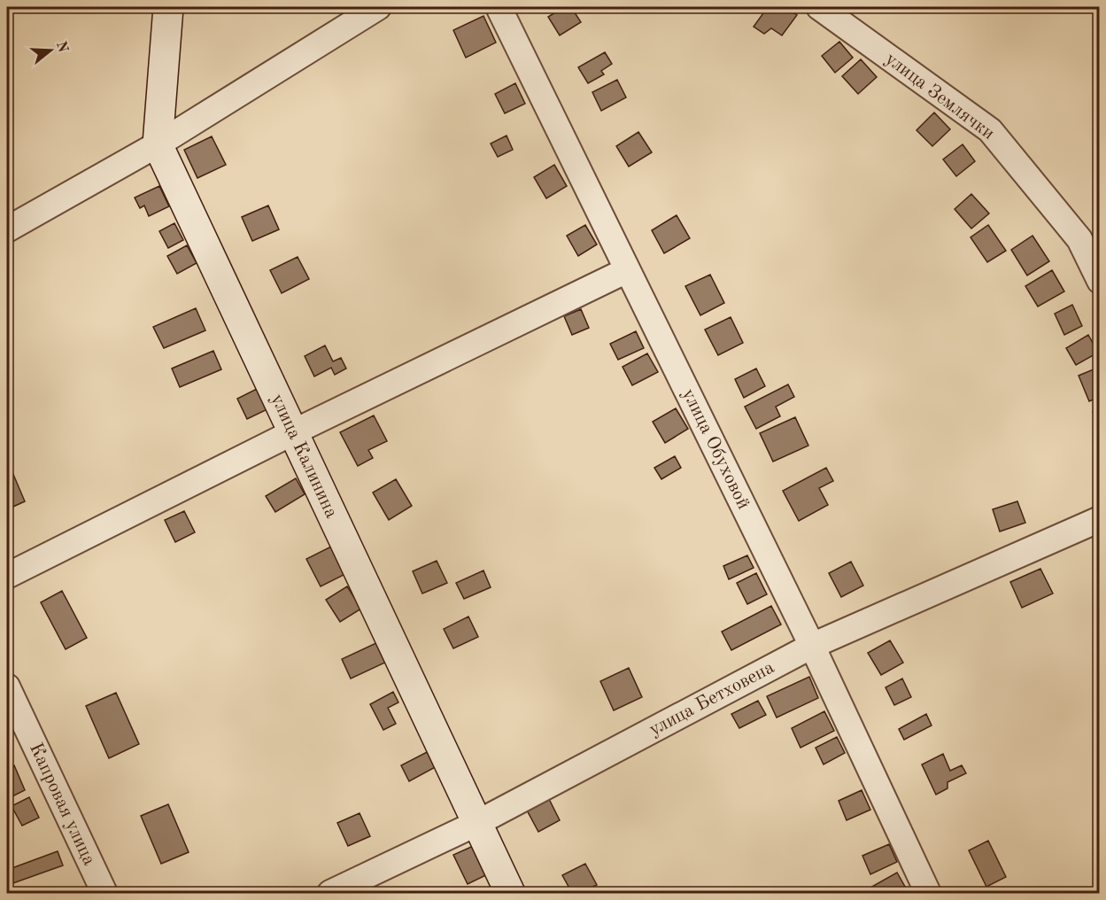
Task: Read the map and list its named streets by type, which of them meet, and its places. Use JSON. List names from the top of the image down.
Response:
{
  "streets": {
    "street": [
      "улица Землячки",
      "улица Обуховой",
      "улица Калинина",
      "улица Бетховена",
      "Капровая улица"
    ]
  },
  "crossings": [
    ["улица Обуховой", "улица Бетховена"],
    ["улица Калинина", "улица Бетховена"]
  ],
  "north": "right"
}
